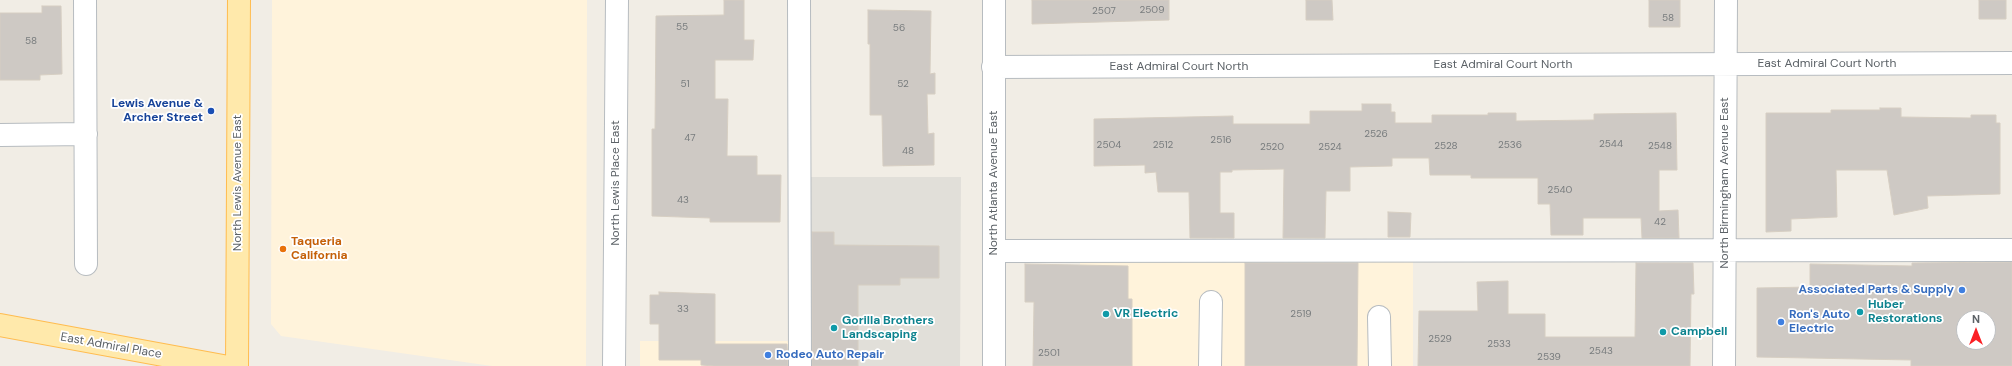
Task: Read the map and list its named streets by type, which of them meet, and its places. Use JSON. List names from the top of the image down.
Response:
{
  "streets": {
    "main road": ["North Lewis Avenue East", "East Admiral Place"],
    "street": [
      "East Admiral Court North",
      "North Lewis Place East",
      "North Atlanta Avenue East",
      "North Birmingham Avenue East"
    ]
  },
  "crossings": [
    ["East Admiral Court North", "North Atlanta Avenue East"],
    ["East Admiral Court North", "North Birmingham Avenue East"]
  ],
  "places": [
    "Lewis Avenue & Archer Street",
    "Taqueria California",
    "Associated Parts & Supply",
    "Huber Restorations",
    "VR Electric",
    "Ron's Auto Electric",
    "Gorilla Brothers Landscaping",
    "Campbell",
    "Rodeo Auto Repair"
  ],
  "house_numbers": [
    "2509",
    "2507",
    "58",
    "55",
    "56",
    "58",
    "51",
    "52",
    "2526",
    "47",
    "2516",
    "2544",
    "2504",
    "2512",
    "2536",
    "2528",
    "2548",
    "2520",
    "2524",
    "48",
    "2540",
    "43",
    "42",
    "33",
    "2519",
    "2529",
    "2533",
    "2543",
    "2501",
    "2539"
  ],
  "north": "top"
}
